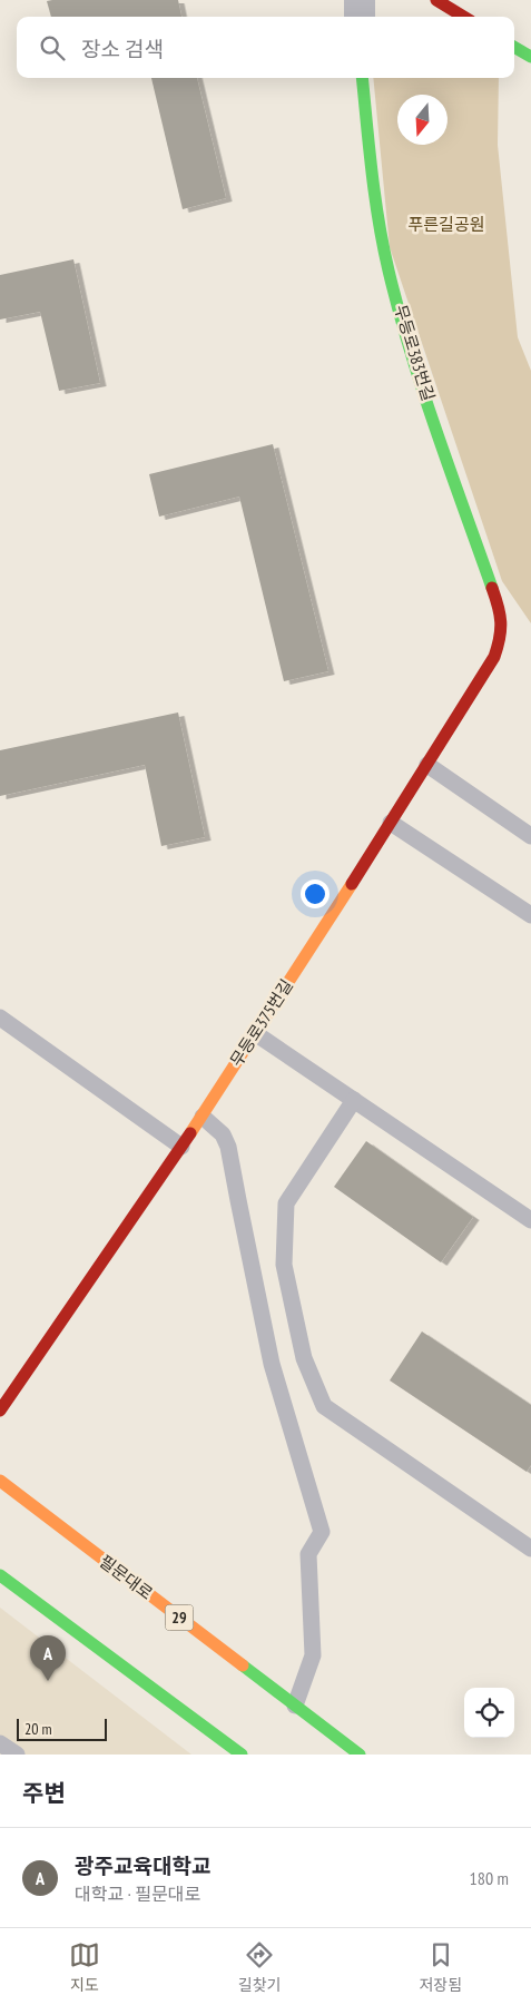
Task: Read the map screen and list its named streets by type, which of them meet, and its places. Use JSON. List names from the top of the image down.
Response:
{
  "streets": {
    "street": [
      "무등로383번길",
      "무등로375번길",
      "필문대로",
      "29"
    ]
  },
  "crossings": [
    ["무등로383번길", "무등로375번길"]
  ],
  "parks": ["푸른길공원"],
  "scale_bar": "20 m",
  "north": "bottom",
  "page": {
    "search": "장소 검색",
    "pins": "A",
    "scale": "20 m",
    "heading": "주변",
    "list": [
      {
        "mark": "A",
        "name": "광주교육대학교",
        "note": "대학교 · 필문대로",
        "value": "180 m"
      }
    ],
    "nav": ["지도", "길찾기", "저장됨"]
  }
}
